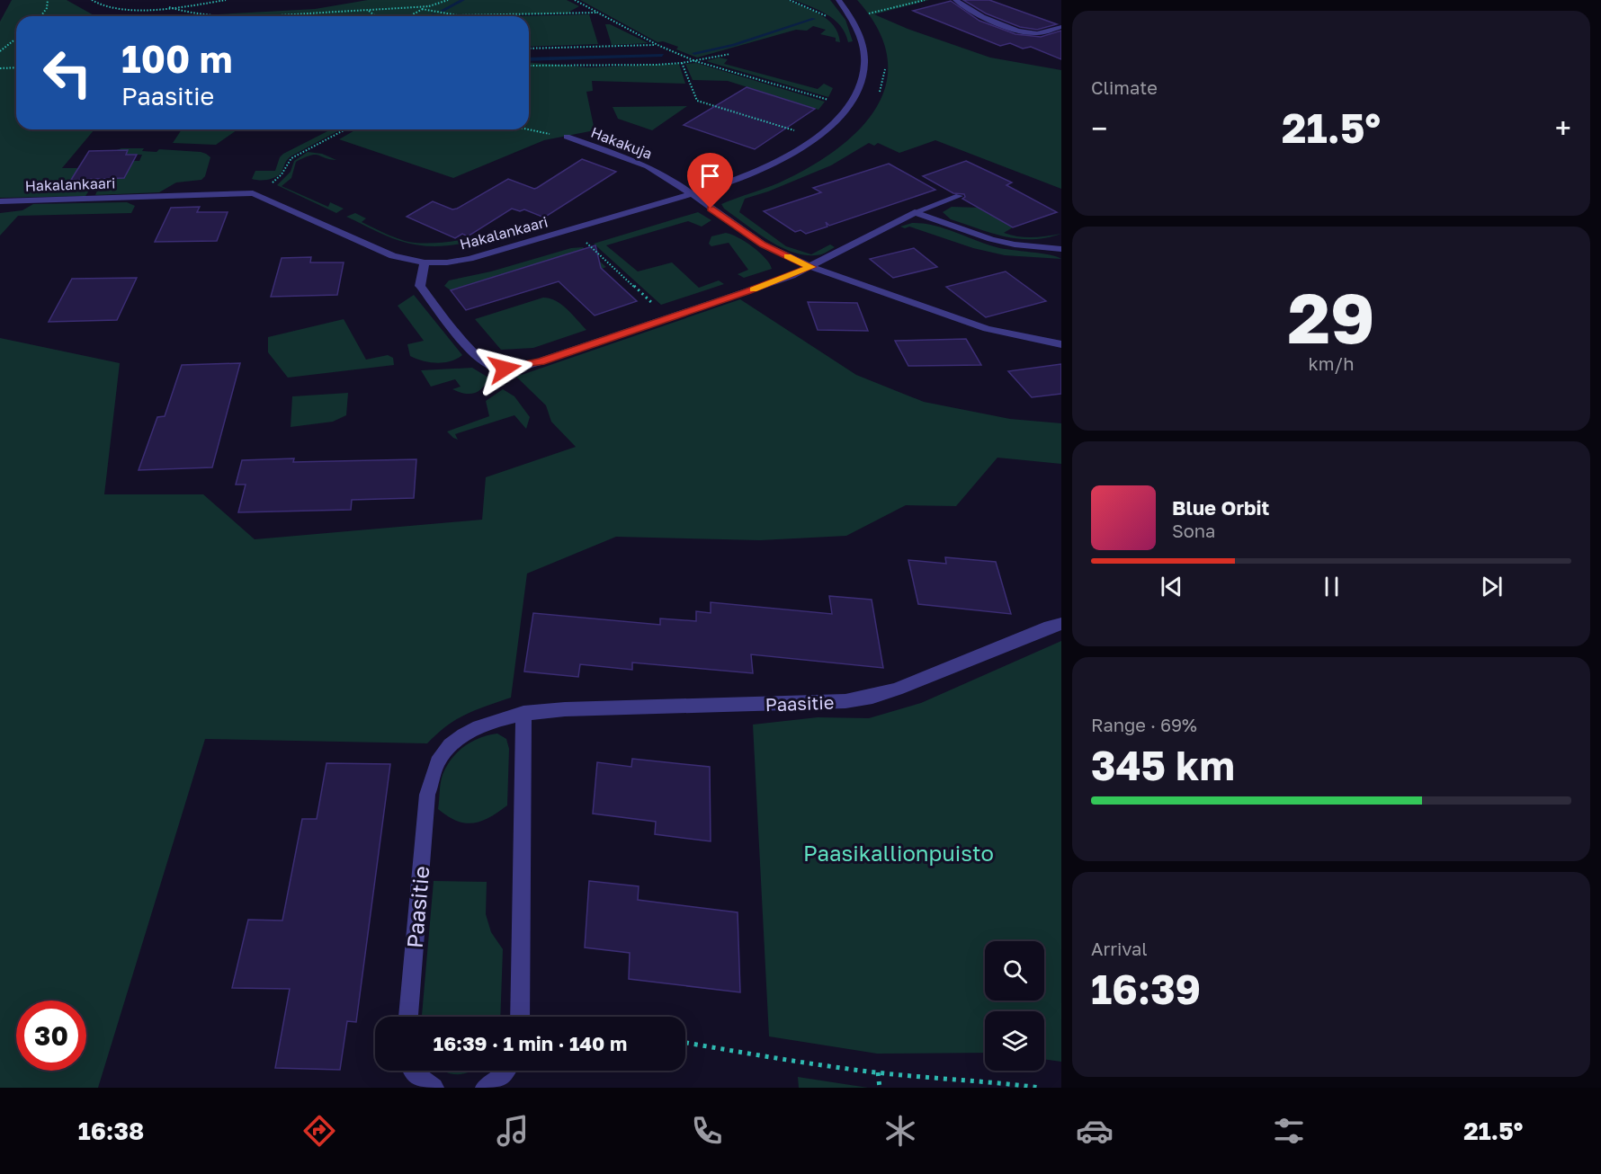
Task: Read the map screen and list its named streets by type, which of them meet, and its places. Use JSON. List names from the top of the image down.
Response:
{
  "streets": {
    "street": ["Hakakuja", "Hakalankaari", "Paasitie"]
  },
  "crossings": [
    ["Hakakuja", "Hakalankaari"]
  ],
  "parks": ["Paasikallionpuisto"],
  "page": {
    "tile": [
      "Climate",
      ["29", "km/h"],
      ["Range · 69%", "345 km"],
      ["Arrival", "16:39"]
    ],
    "turn": ["100 m", "Paasitie"],
    "heat": ["−", "21.5°", "+"],
    "song": ["Blue Orbit", "Sona"],
    "limit": "30",
    "trip": "16:39 · 1 min · 140 m",
    "tabs": ["16:38", "21.5°"]
  }
}
